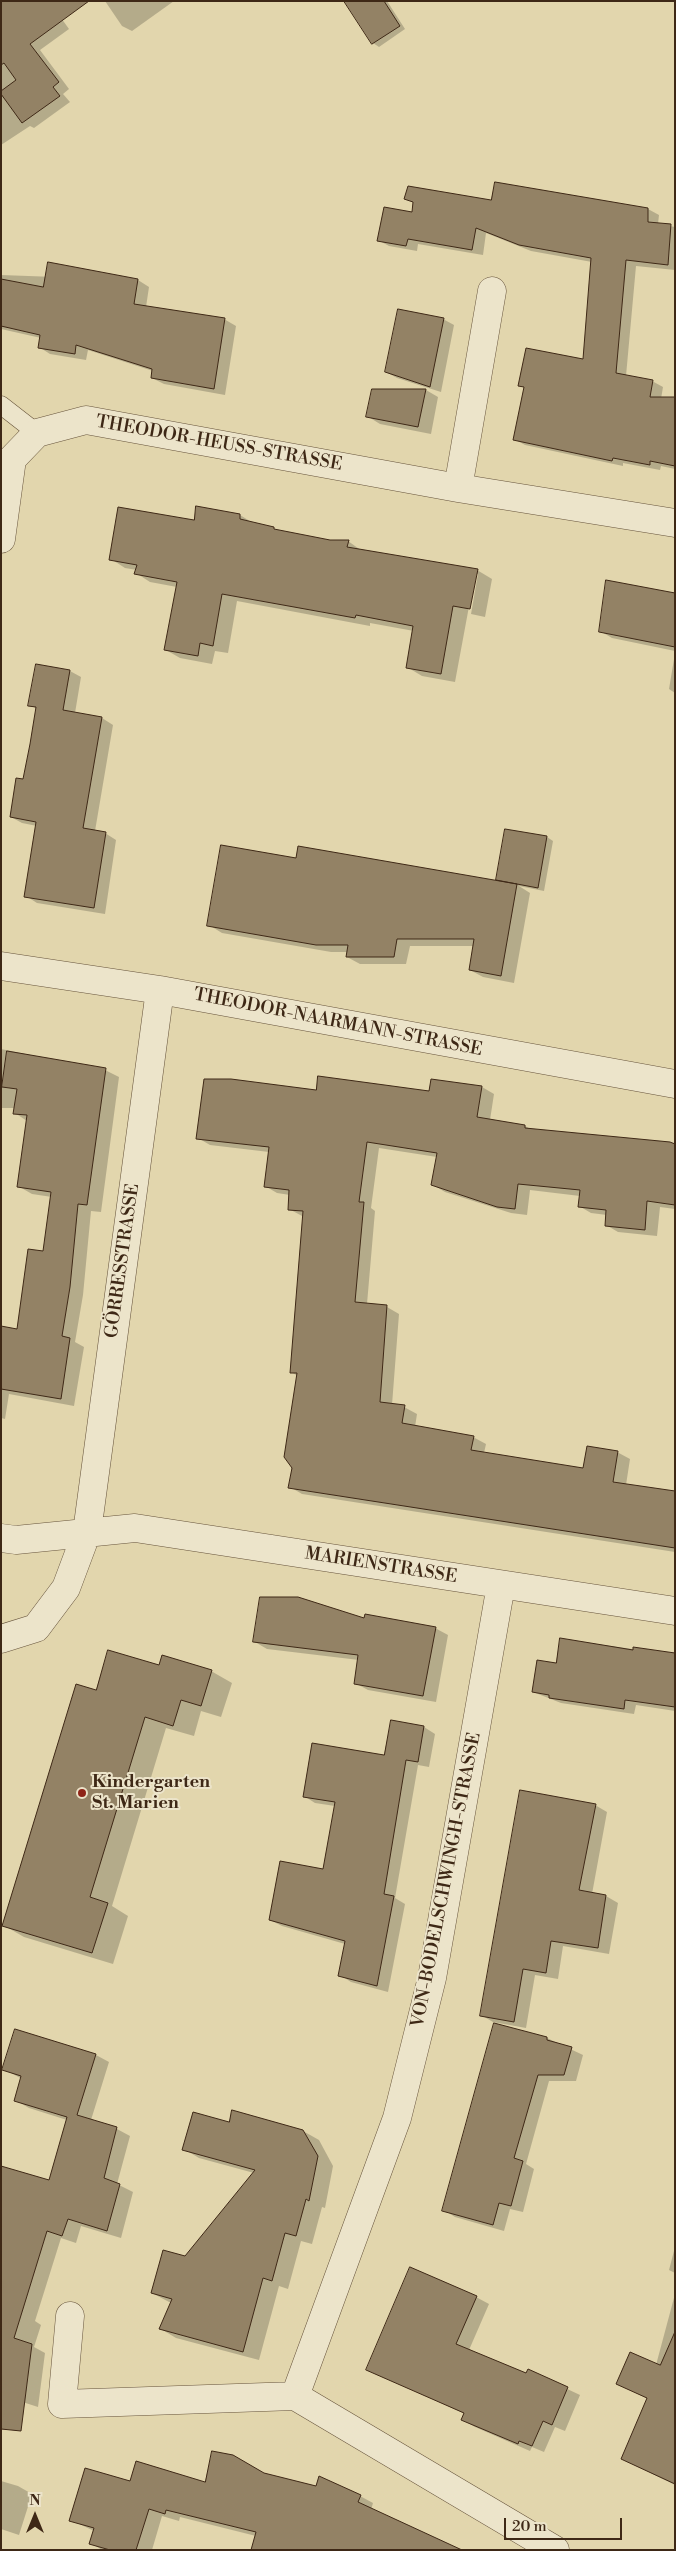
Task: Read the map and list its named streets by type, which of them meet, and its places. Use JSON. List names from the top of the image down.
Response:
{
  "streets": {
    "street": [
      "THEODOR-HEUSS-STRASSE",
      "THEODOR-NAARMANN-STRASSE",
      "GÖRRESSTRASSE",
      "MARIENSTRASSE",
      "VON-BODELSCHWINGH-STRASSE"
    ]
  },
  "crossings": [
    ["THEODOR-NAARMANN-STRASSE", "GÖRRESSTRASSE"],
    ["GÖRRESSTRASSE", "MARIENSTRASSE"],
    ["MARIENSTRASSE", "VON-BODELSCHWINGH-STRASSE"]
  ],
  "places": ["Kindergarten St. Marien"],
  "scale_bar": "20 m",
  "north": "top"
}
